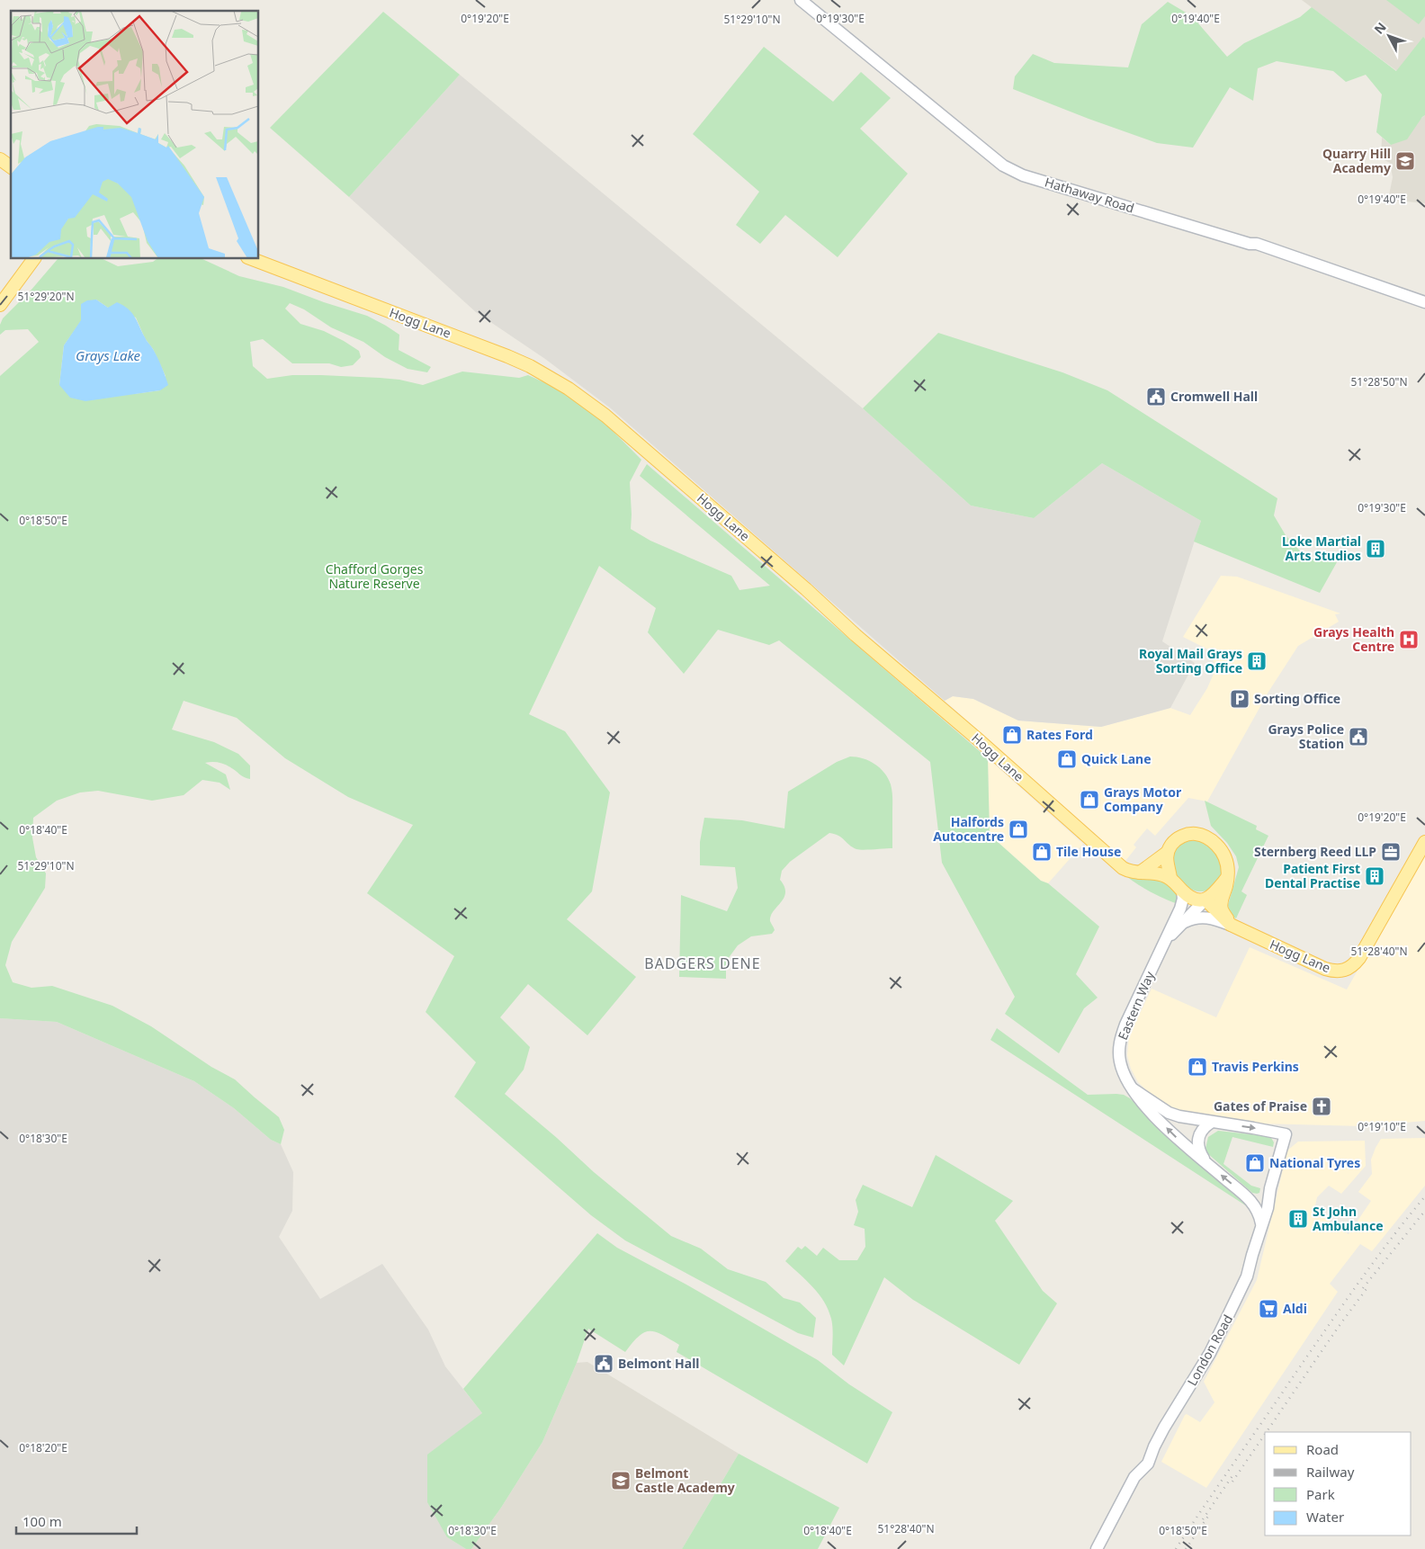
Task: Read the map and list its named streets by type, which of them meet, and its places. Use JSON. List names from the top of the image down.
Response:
{
  "streets": {
    "main road": ["Hogg Lane"],
    "street": ["Hathaway Road", "Eastern Way", "London Road"]
  },
  "crossings": [
    ["Hogg Lane", "Eastern Way"],
    ["Eastern Way", "London Road"]
  ],
  "districts": ["BADGERS DENE"],
  "water": ["Grays Lake"],
  "parks": ["Chafford Gorges Nature Reserve"],
  "places": {
    "school or university": ["Quarry Hill Academy", "Belmont Castle Academy"],
    "public building": ["Cromwell Hall", "Grays Police Station", "Belmont Hall"],
    "building": [
      "Loke Martial Arts Studios",
      "Royal Mail Grays Sorting Office",
      "Patient First Dental Practise",
      "St John Ambulance"
    ],
    "hospital": ["Grays Health Centre"],
    "parking": ["Sorting Office"],
    "shop": [
      "Rates Ford",
      "Quick Lane",
      "Grays Motor Company",
      "Halfords Autocentre",
      "Tile House",
      "Travis Perkins",
      "National Tyres"
    ],
    "office": ["Sternberg Reed LLP"],
    "church": ["Gates of Praise"],
    "supermarket": ["Aldi"]
  },
  "legend": [
    "Road",
    "Railway",
    "Park",
    "Water"
  ],
  "scale_bar": "100 m",
  "north": "top left",
  "coordinates": [
    "0°19'20\"E",
    "0°19'30\"E",
    "0°19'40\"E",
    "51°29'10\"N",
    "51°29'20\"N",
    "51°28'50\"N",
    "0°18'50\"E",
    "0°18'40\"E",
    "51°28'40\"N",
    "0°19'10\"E",
    "0°18'30\"E",
    "0°18'20\"E"
  ]
}
